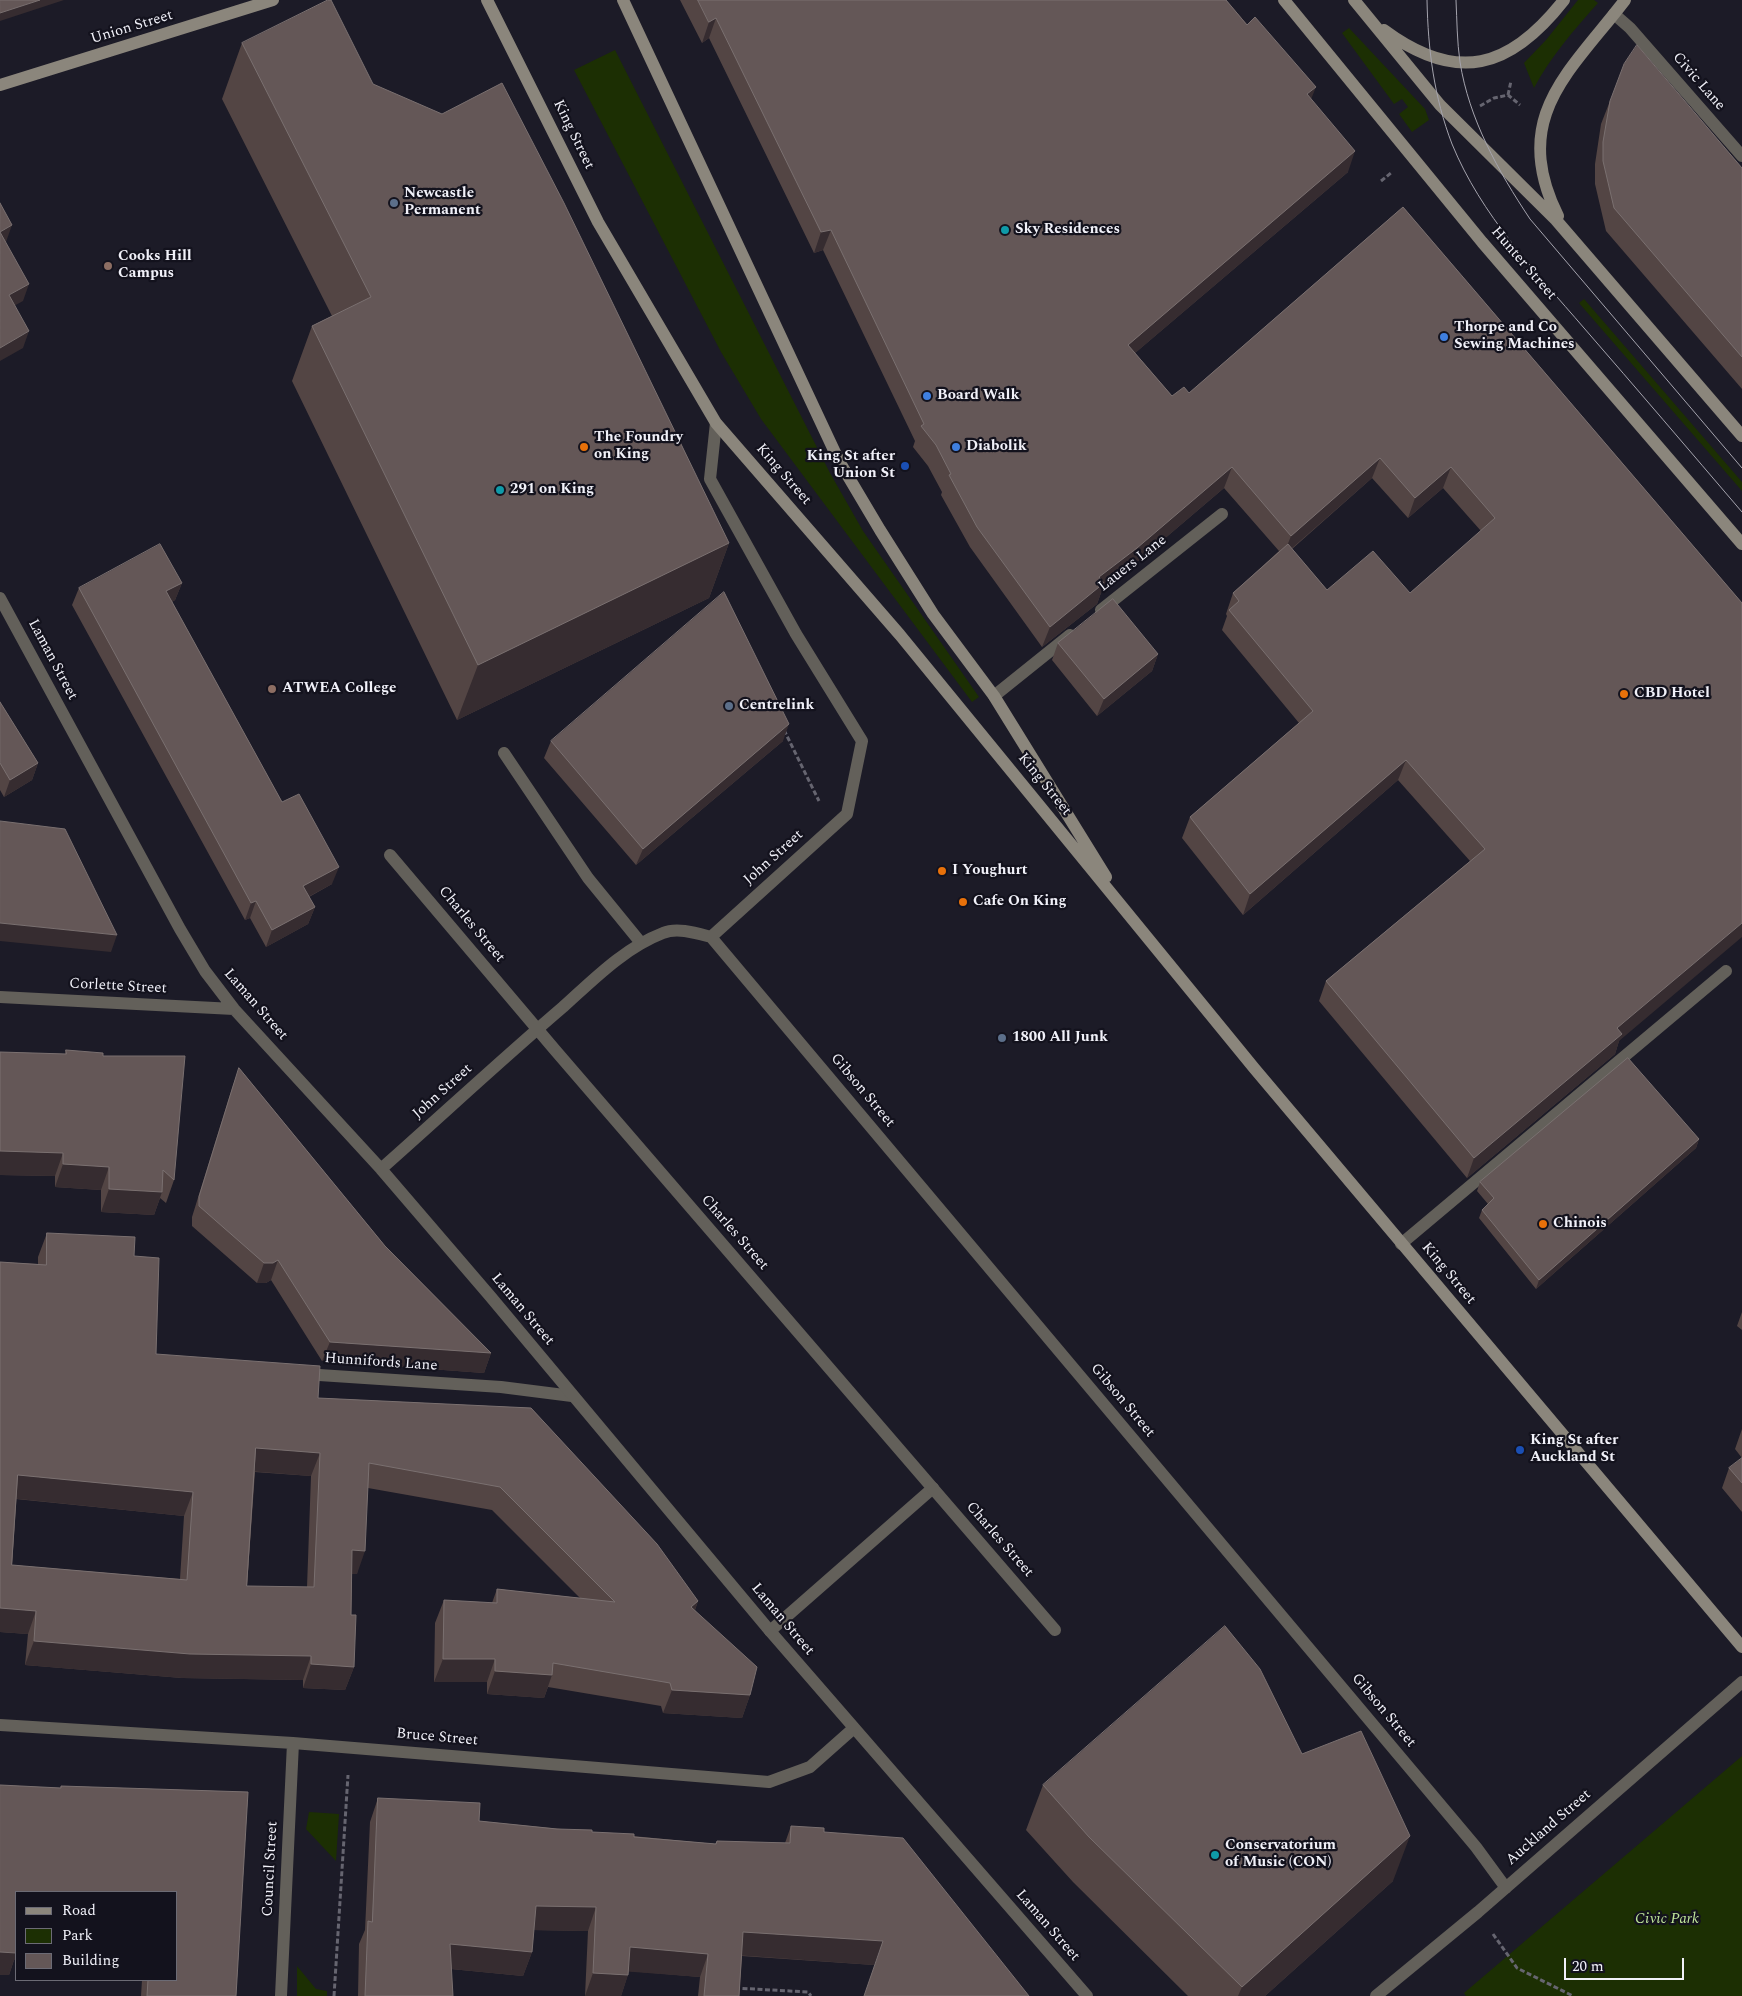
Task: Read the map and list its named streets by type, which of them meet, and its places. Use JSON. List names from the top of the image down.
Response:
{
  "streets": {
    "main road": ["Union Street", "King Street", "Hunter Street"],
    "street": [
      "Civic Lane",
      "Lauers Lane",
      "Laman Street",
      "John Street",
      "Charles Street",
      "Corlette Street",
      "Gibson Street",
      "Hunnifords Lane",
      "Bruce Street",
      "Auckland Street",
      "Council Street"
    ]
  },
  "crossings": [
    ["King Street", "Lauers Lane"],
    ["King Street", "John Street"],
    ["Laman Street", "John Street"],
    ["Laman Street", "Corlette Street"],
    ["Laman Street", "Hunnifords Lane"],
    ["Laman Street", "Bruce Street"],
    ["John Street", "Charles Street"],
    ["John Street", "Gibson Street"],
    ["Gibson Street", "Auckland Street"],
    ["Bruce Street", "Council Street"]
  ],
  "parks": ["Civic Park"],
  "places": [
    "Newcastle Permanent",
    "Sky Residences",
    "Cooks Hill Campus",
    "Thorpe and Co Sewing Machines",
    "Board Walk",
    "The Foundry on King",
    "Diabolik",
    "King St after Union St",
    "291 on King",
    "ATWEA College",
    "CBD Hotel",
    "Centrelink",
    "I Youghurt",
    "Cafe On King",
    "1800 All Junk",
    "Chinois",
    "King St after Auckland St",
    "Conservatorium of Music (CON)"
  ],
  "legend": ["Road", "Park", "Building"],
  "scale_bar": "20 m"
}
